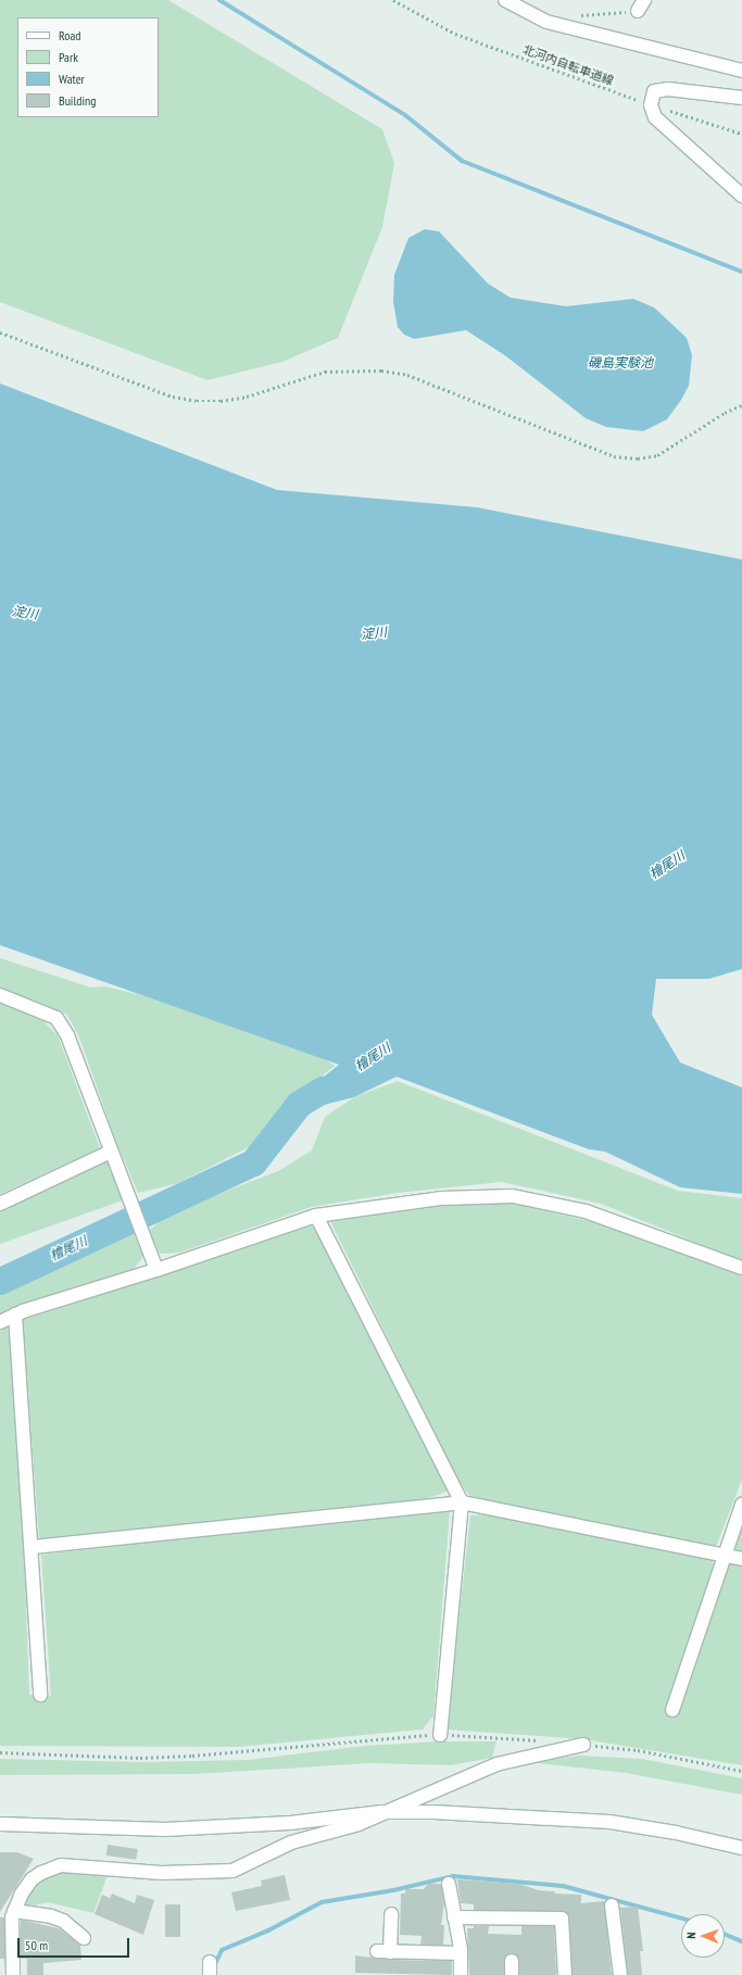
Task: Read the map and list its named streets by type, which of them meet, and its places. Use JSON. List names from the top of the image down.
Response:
{
  "streets": {
    "path": ["北河内自転車道線"]
  },
  "water": ["磯島実験池", "淀川", "檜尾川"],
  "legend": [
    "Road",
    "Park",
    "Water",
    "Building"
  ],
  "scale_bar": "50 m",
  "north": "left"
}
